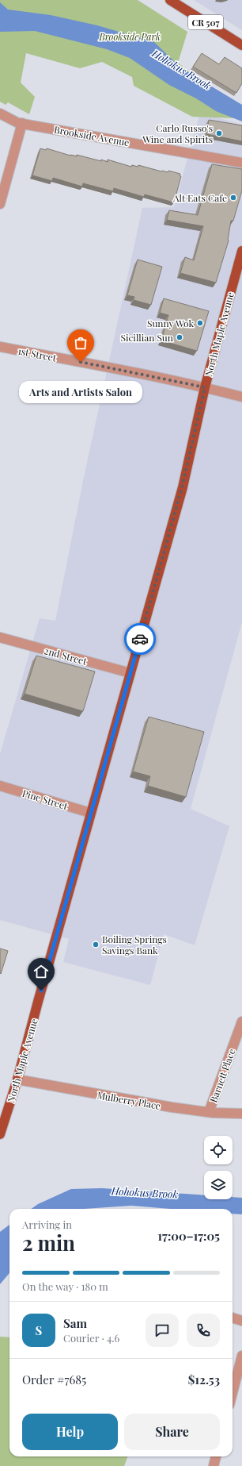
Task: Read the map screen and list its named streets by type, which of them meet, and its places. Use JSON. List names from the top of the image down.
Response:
{
  "streets": {
    "main road": ["CR 507", "North Maple Avenue"],
    "street": [
      "Brookside Avenue",
      "1st Street",
      "2nd Street",
      "Pine Street",
      "Barnett Place",
      "Mulberry Place"
    ]
  },
  "crossings": [
    ["North Maple Avenue", "1st Street"],
    ["North Maple Avenue", "2nd Street"],
    ["North Maple Avenue", "Pine Street"],
    ["North Maple Avenue", "Mulberry Place"],
    ["Barnett Place", "Mulberry Place"]
  ],
  "water": ["Hohokus Brook"],
  "parks": ["Brookside Park"],
  "places": [
    "Carlo Russo's Wine and Spirits",
    "Alt Eats Cafe",
    "Sunny Wok",
    "Sicillian Sun",
    "Arts and Artists Salon",
    "Boiling Springs Savings Bank"
  ],
  "page": {
    "bubble": "Arts and Artists Salon",
    "heading": ["2 min", "Arriving in", "17:00–17:05"],
    "panel": [
      "Sam",
      "Courier · 4.6",
      "Order #7685",
      "$12.53"
    ],
    "bar": "On the way · 180 m",
    "round": "S",
    "buttons": ["Help", "Share"]
  }
}
